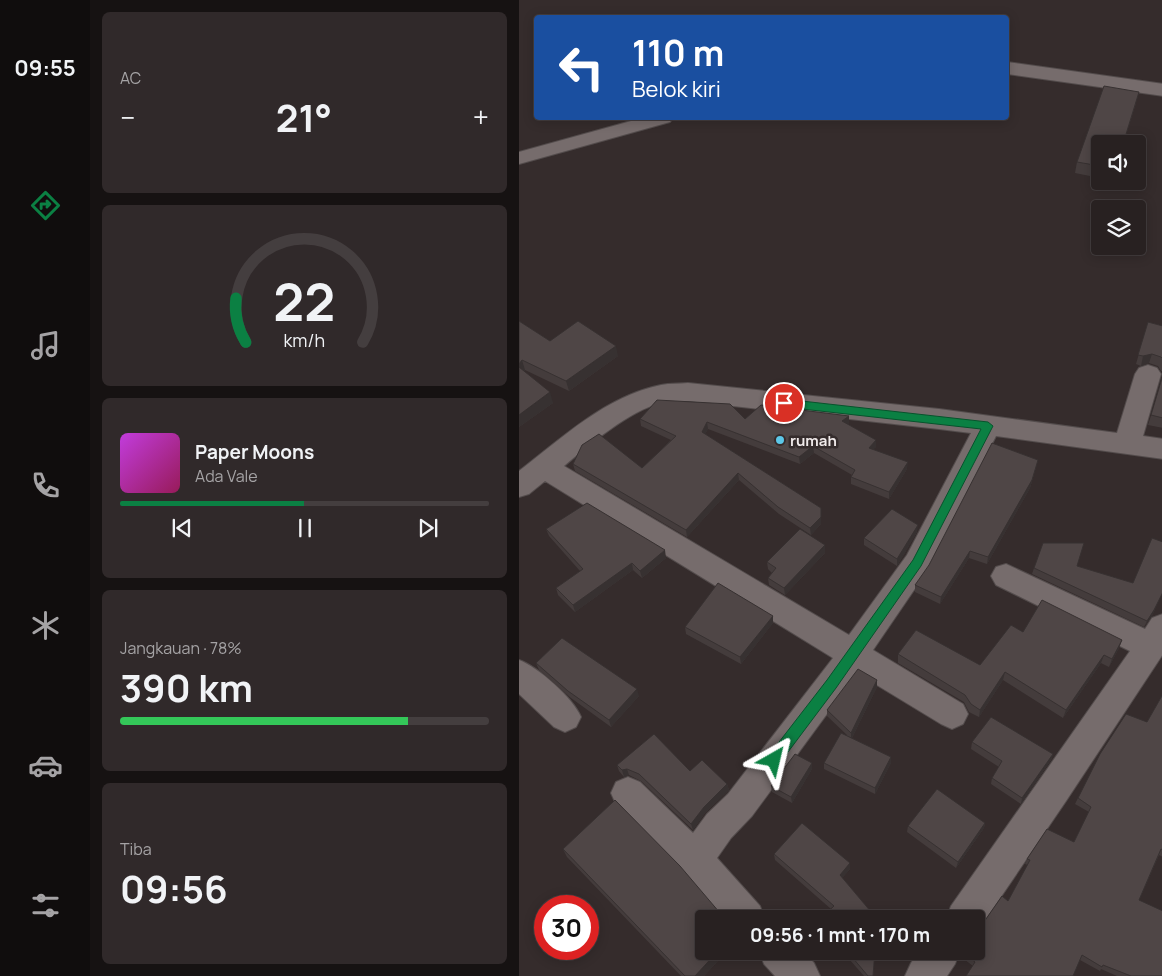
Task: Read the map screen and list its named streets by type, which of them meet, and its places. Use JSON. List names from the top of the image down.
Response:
{
  "places": ["rumah"],
  "page": {
    "tabs": "09:55",
    "tile": [
      "AC",
      ["Jangkauan · 78%", "390 km"],
      ["Tiba", "09:56"]
    ],
    "turn": ["110 m", "Belok kiri"],
    "heat": ["−", "21°", "+"],
    "song": ["Paper Moons", "Ada Vale"],
    "limit": "30",
    "trip": "09:56 · 1 mnt · 170 m",
    "gauge": ["22", "km/h"]
  }
}
